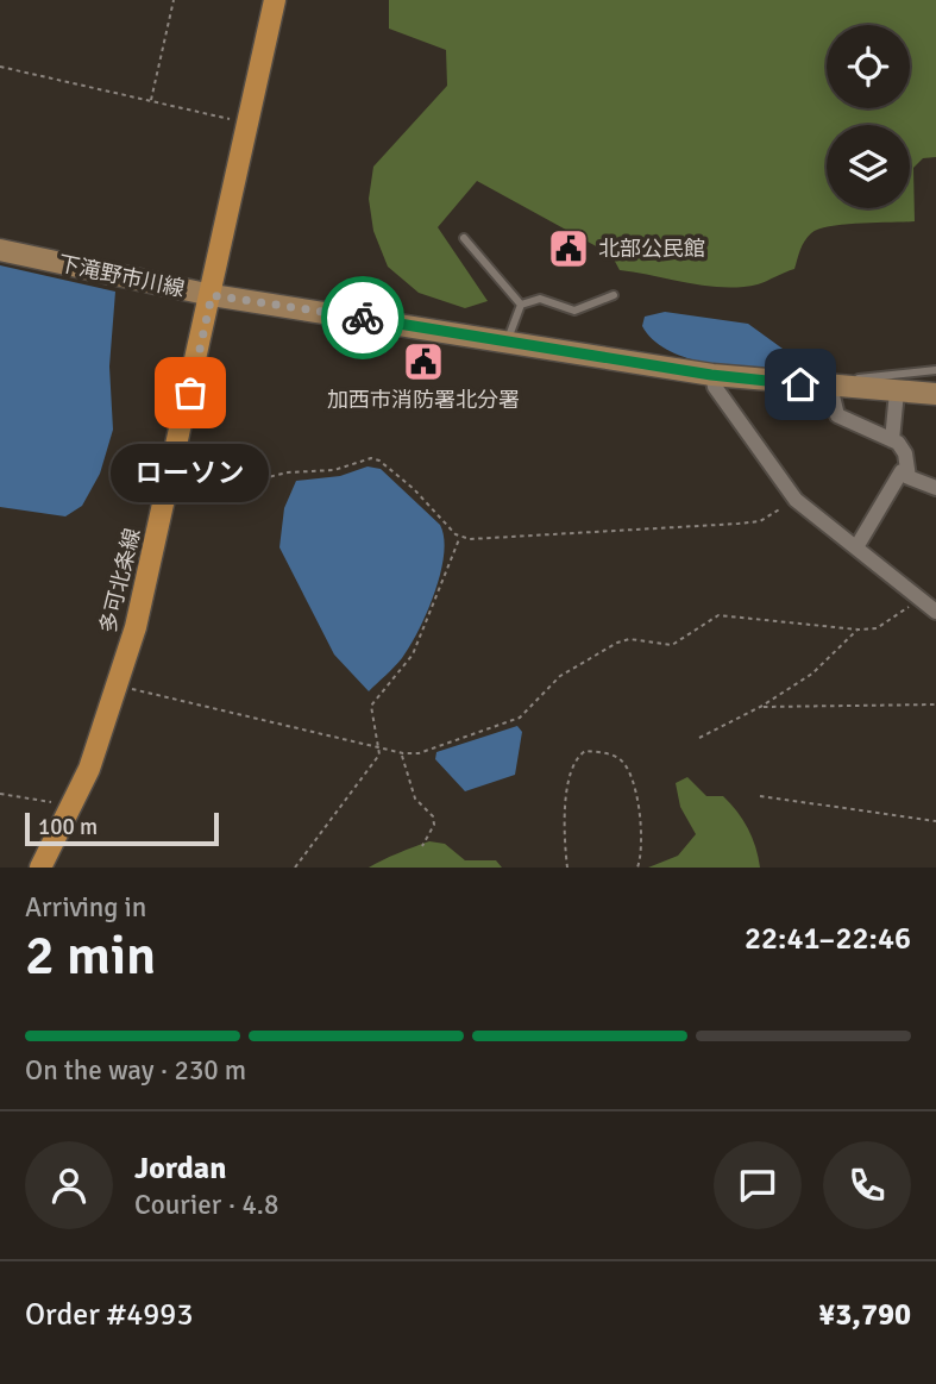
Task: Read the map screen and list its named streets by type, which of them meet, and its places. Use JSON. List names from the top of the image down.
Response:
{
  "streets": {
    "main road": ["下滝野市川線", "多可北条線"]
  },
  "crossings": [
    ["下滝野市川線", "多可北条線"]
  ],
  "places": {
    "public building": ["北部公民館", "加西市消防署北分署"],
    "other": ["ローソン"]
  },
  "scale_bar": "100 m",
  "page": {
    "bubble": "ローソン",
    "scale": "100 m",
    "heading": ["2 min", "Arriving in", "22:41–22:46"],
    "panel": [
      "Jordan",
      "Courier · 4.8",
      "Order #4993",
      "¥3,790"
    ],
    "bar": "On the way · 230 m"
  }
}
